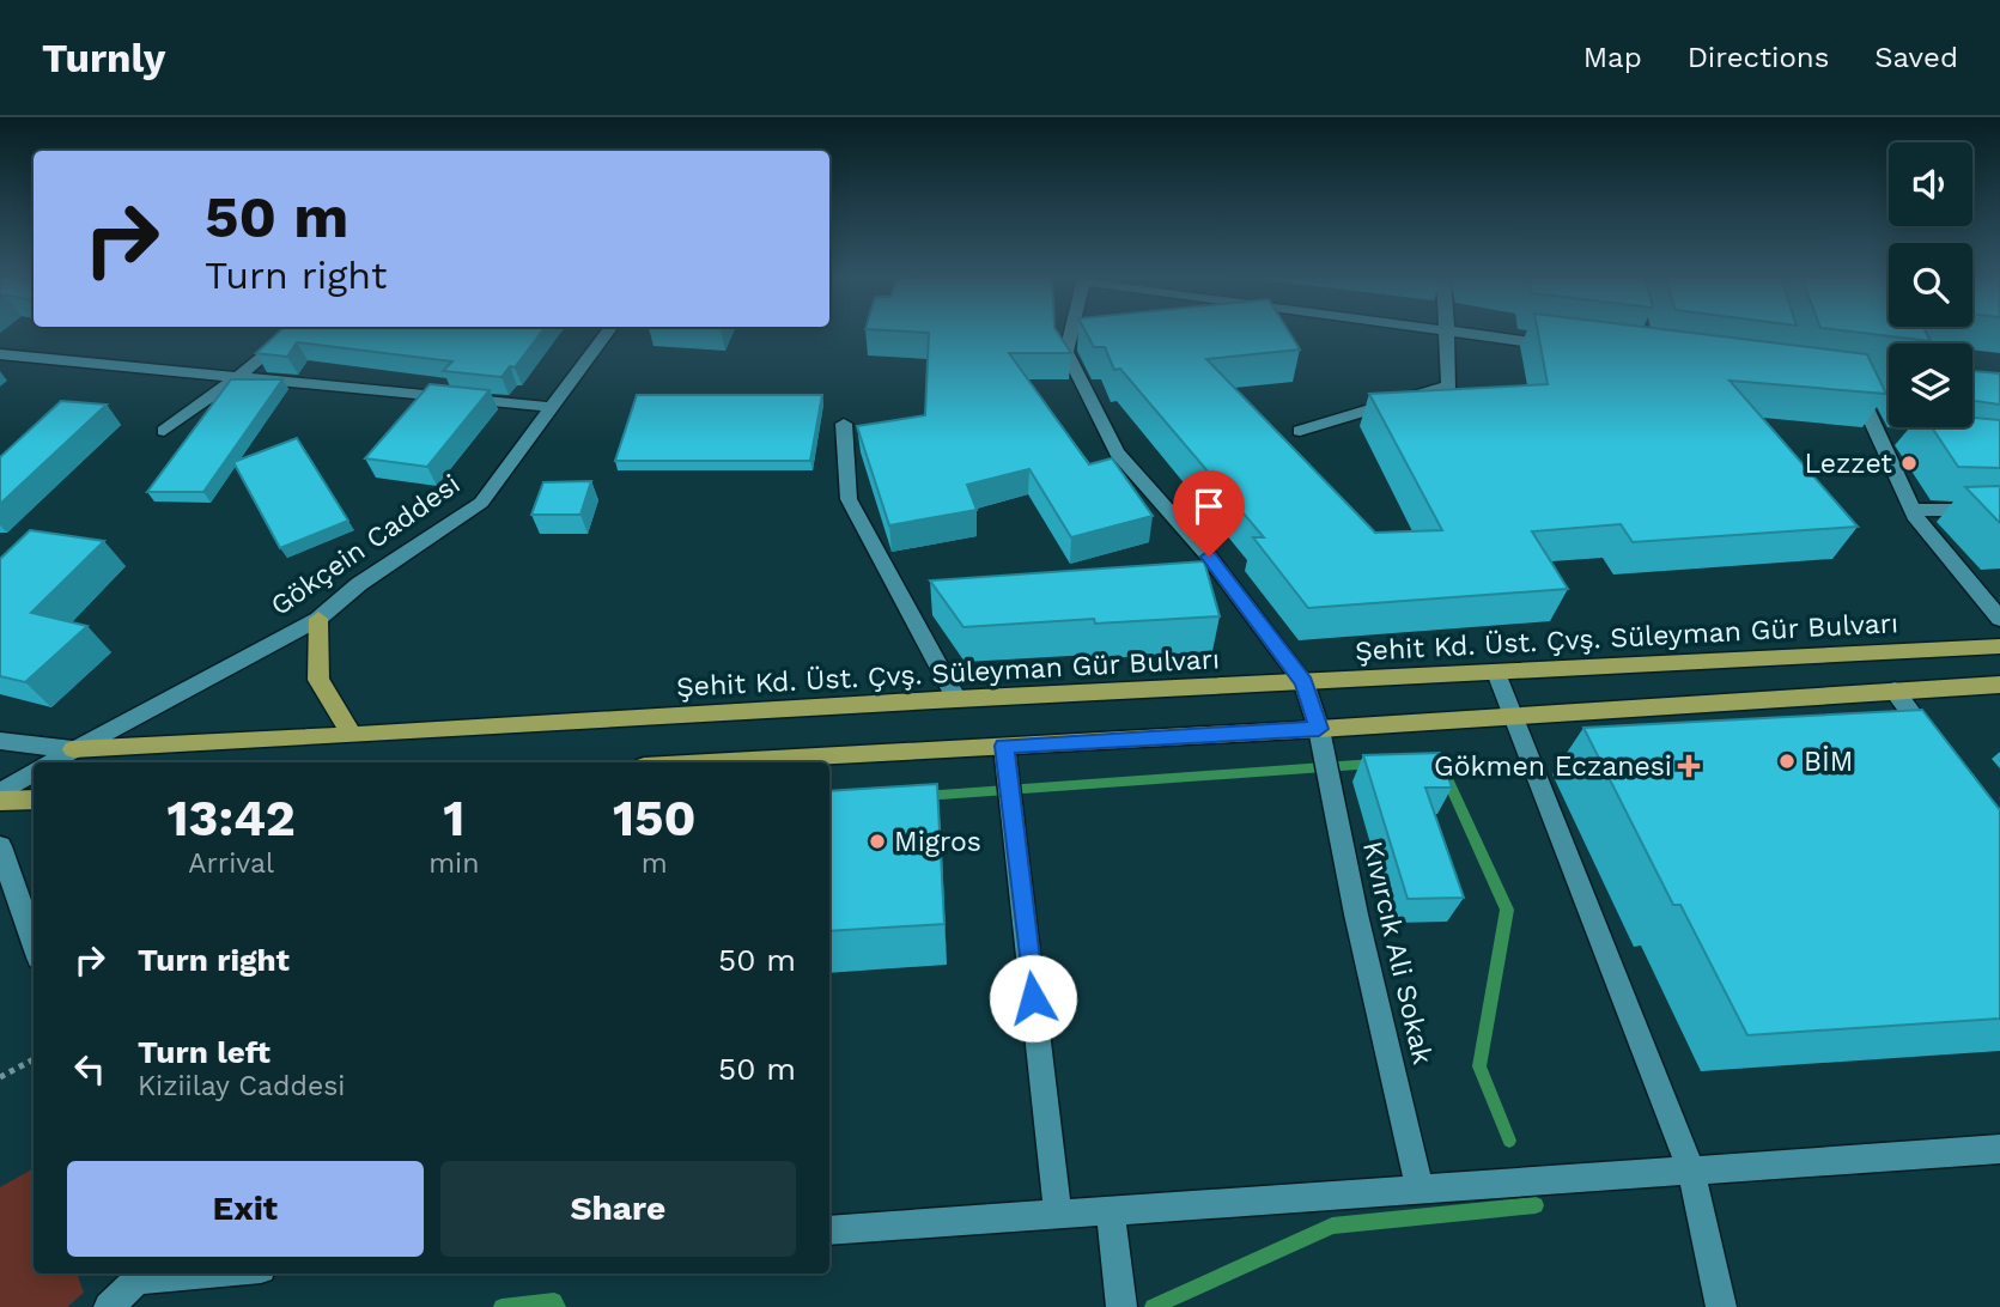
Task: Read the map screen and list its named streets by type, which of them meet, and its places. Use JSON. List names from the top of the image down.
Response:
{
  "streets": {
    "main road": ["Şehit Kd. Üst. Çvş. Süleyman Gür Bulvarı"],
    "street": ["Gökçein Caddesi", "Kıvırcık Ali Sokak"]
  },
  "crossings": [
    ["Gökçein Caddesi", "Şehit Kd. Üst. Çvş. Süleyman Gür Bulvarı"],
    ["Şehit Kd. Üst. Çvş. Süleyman Gür Bulvarı", "Kıvırcık Ali Sokak"]
  ],
  "places": {
    "other": ["Lezzet", "BİM", "Migros"],
    "health": ["Gökmen Eczanesi"]
  },
  "page": {
    "header": "Turnly",
    "nav": ["Map", "Directions", "Saved"],
    "turn": ["50 m", "Turn right"],
    "eta": [
      "13:42",
      "Arrival",
      "1",
      "min",
      "150",
      "m"
    ],
    "list": [
      {
        "name": "Turn right",
        "value": "50 m"
      },
      {
        "name": "Turn left",
        "note": "Kiziilay Caddesi",
        "value": "50 m"
      }
    ],
    "buttons": ["Exit", "Share"]
  }
}
